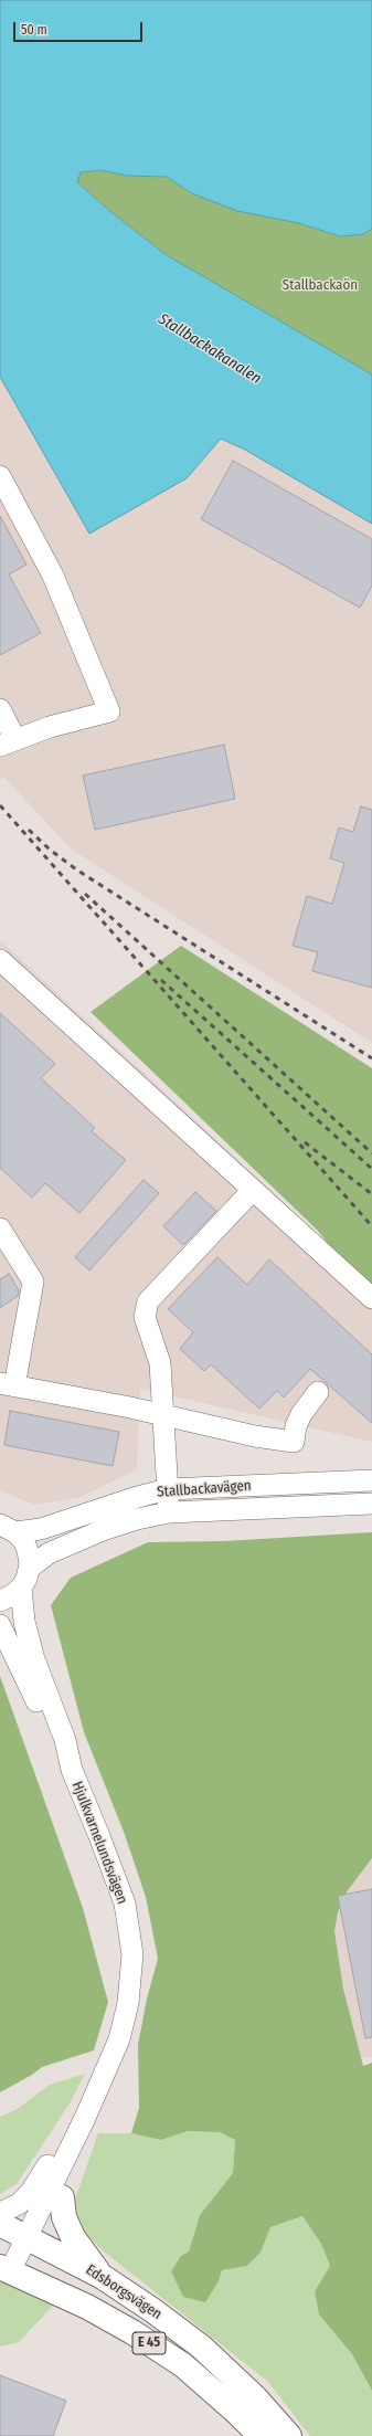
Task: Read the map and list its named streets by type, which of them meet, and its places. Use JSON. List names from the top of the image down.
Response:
{
  "streets": {
    "highway": ["Edsborgsvägen", "E 45"],
    "street": ["Stallbackavägen", "Hjulkvarnelundsvägen"]
  },
  "crossings": [
    ["Hjulkvarnelundsvägen", "Edsborgsvägen"],
    ["Edsborgsvägen", "E 45"]
  ],
  "water": ["Stallbackakanalen"],
  "parks": ["Stallbackaön"],
  "scale_bar": "50 m"
}
